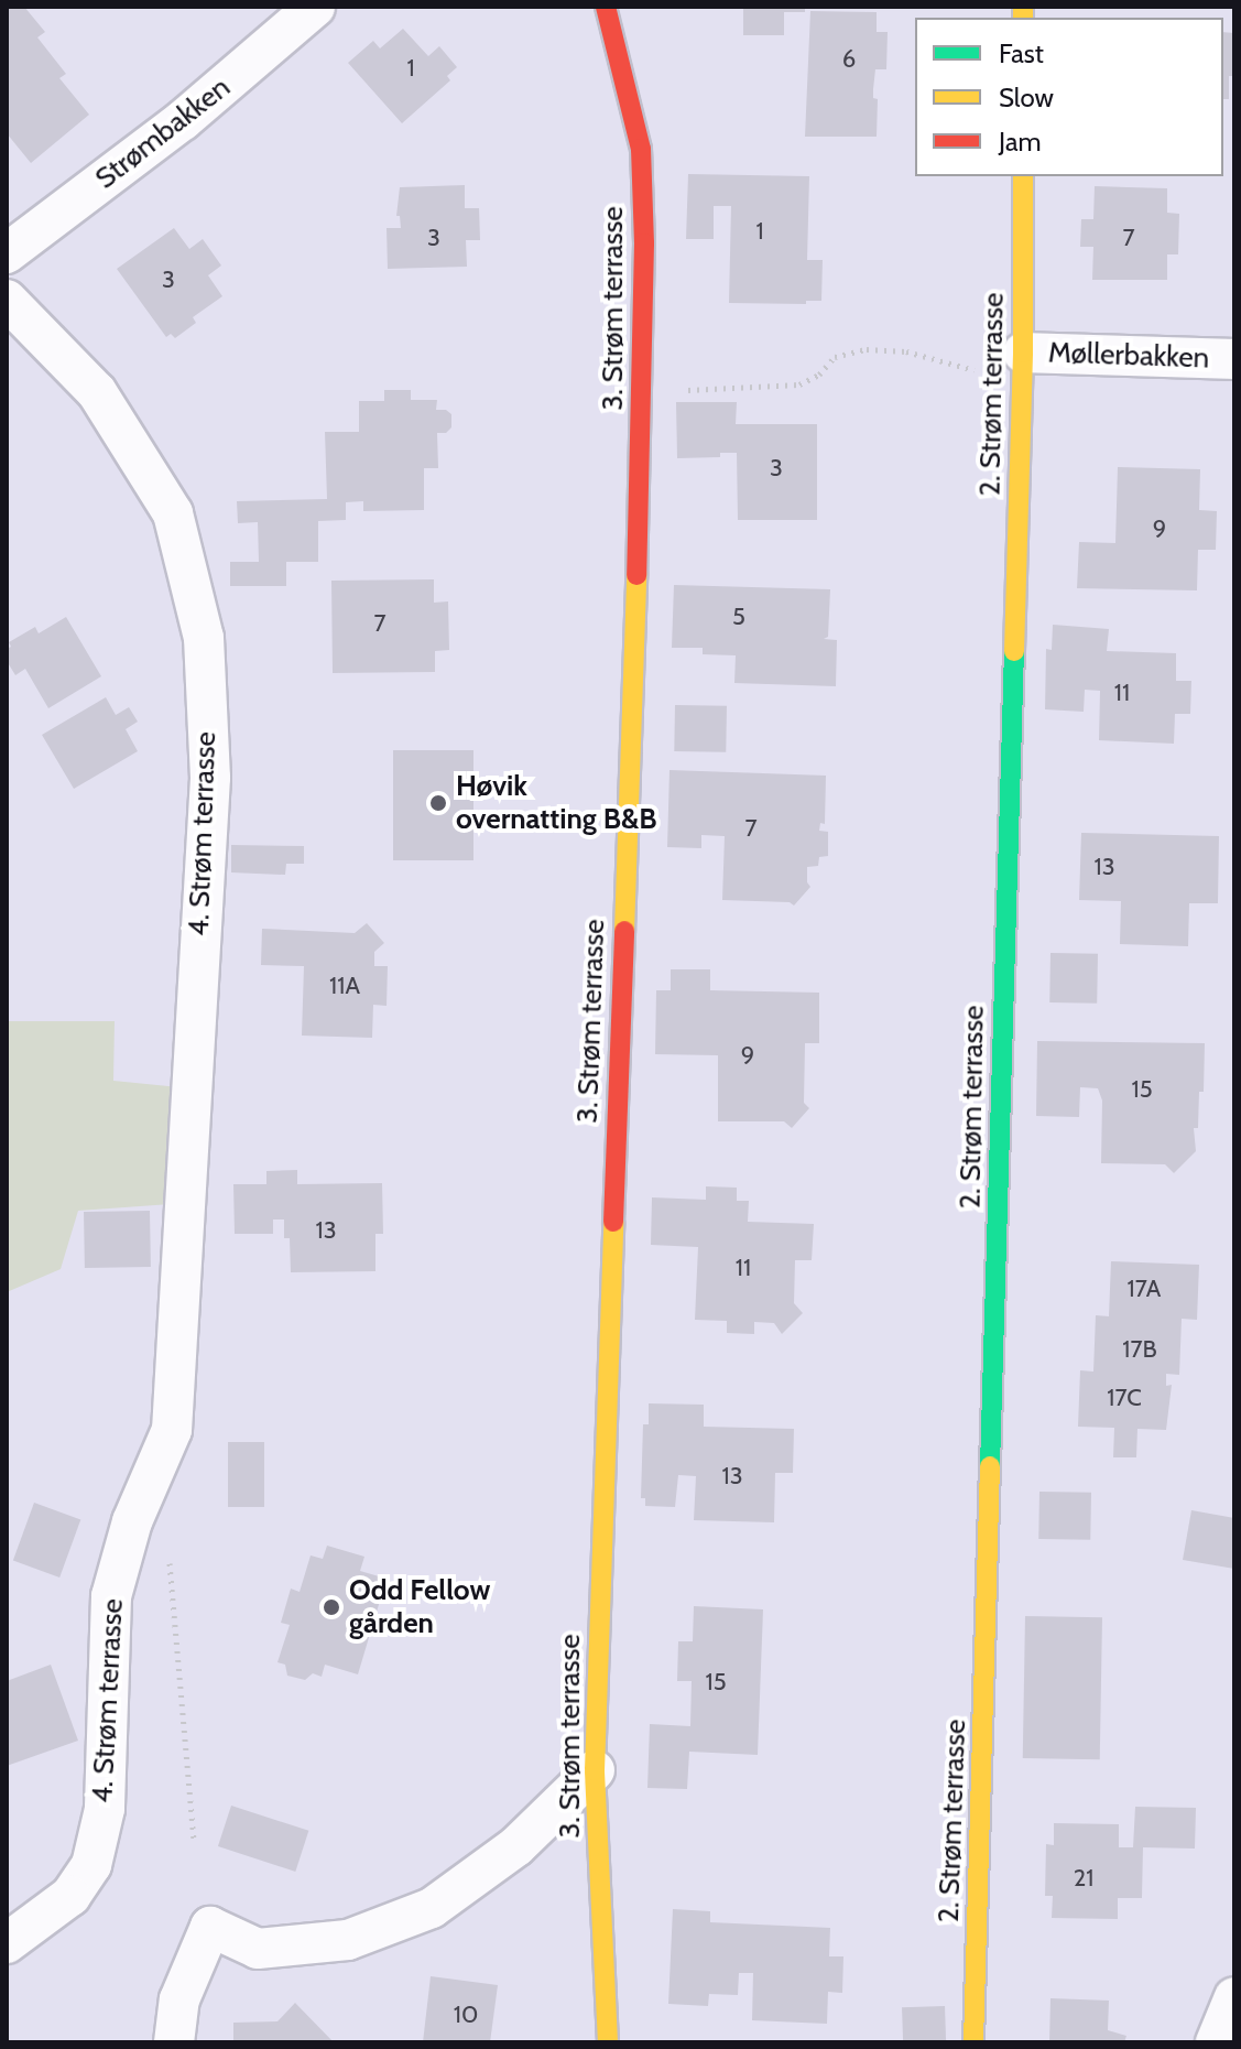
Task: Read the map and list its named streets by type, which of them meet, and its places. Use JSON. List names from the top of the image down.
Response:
{
  "streets": {
    "main road": ["3. Strøm terrasse", "2. Strøm terrasse"],
    "street": ["Strømbakken", "Møllerbakken", "4. Strøm terrasse"]
  },
  "crossings": [
    ["Møllerbakken", "2. Strøm terrasse"]
  ],
  "places": ["Høvik overnatting B&B", "Odd Fellow gården"],
  "house_numbers": [
    "6",
    "1",
    "1",
    "3",
    "7",
    "3",
    "3",
    "9",
    "5",
    "7",
    "11",
    "7",
    "13",
    "11A",
    "9",
    "15",
    "13",
    "11",
    "17A",
    "17B",
    "17C",
    "13",
    "15",
    "21",
    "10"
  ],
  "legend": ["Fast", "Slow", "Jam"]
}
